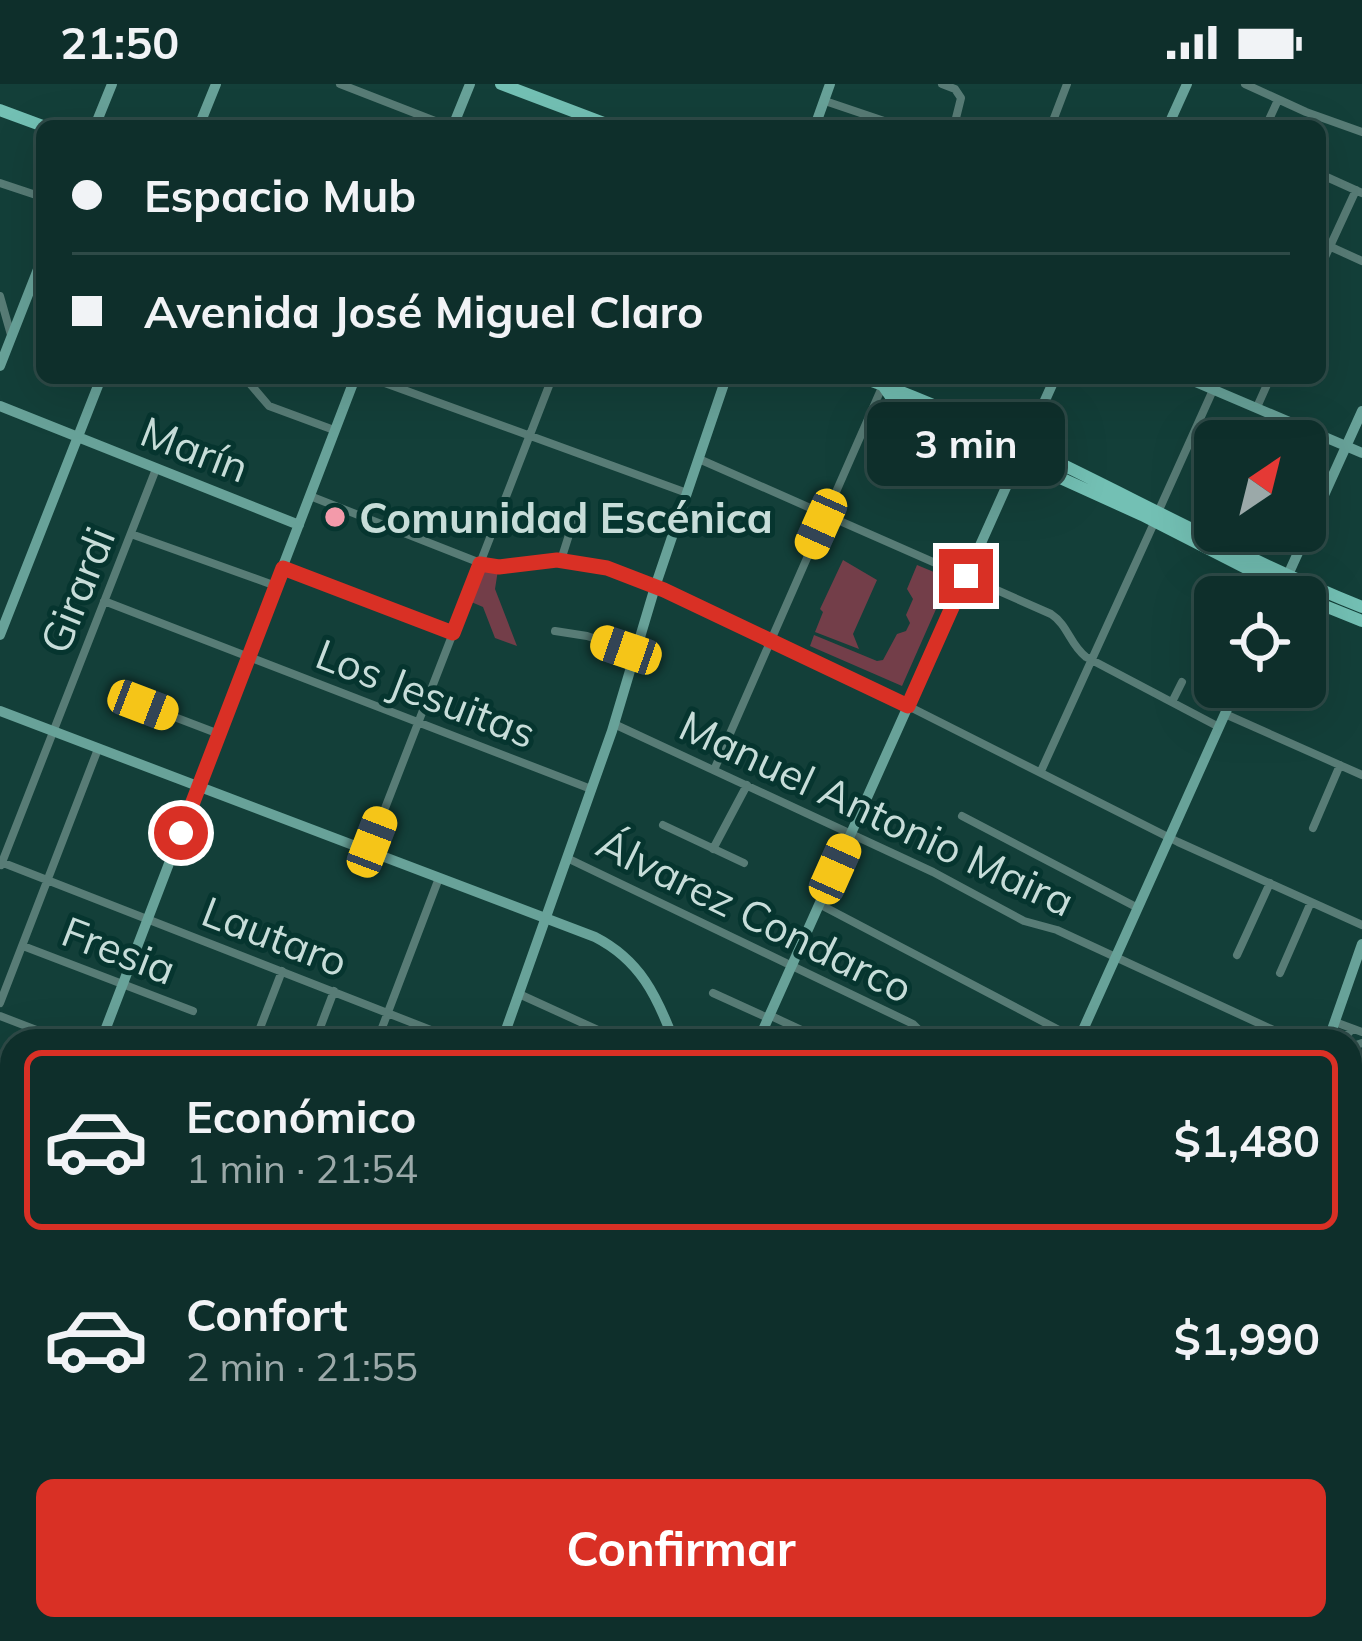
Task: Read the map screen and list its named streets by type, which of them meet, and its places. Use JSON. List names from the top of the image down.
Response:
{
  "streets": {
    "main road": ["Marín"],
    "street": [
      "Girardi",
      "Los Jesuitas",
      "Manuel Antonio Maira",
      "Álvarez Condarco",
      "Lautaro",
      "Fresia"
    ]
  },
  "crossings": [
    ["Marín", "Girardi"],
    ["Girardi", "Los Jesuitas"],
    ["Girardi", "Lautaro"]
  ],
  "places": ["Comunidad Escénica"],
  "north": "top right",
  "page": {
    "status": "21:50",
    "banner": ["Espacio Mub", "Avenida José Miguel Claro"],
    "bubble": "3 min",
    "list": [
      {
        "name": "Económico",
        "note": "1 min · 21:54",
        "value": "$1,480"
      },
      {
        "name": "Confort",
        "note": "2 min · 21:55",
        "value": "$1,990"
      }
    ],
    "buttons": "Confirmar"
  }
}
